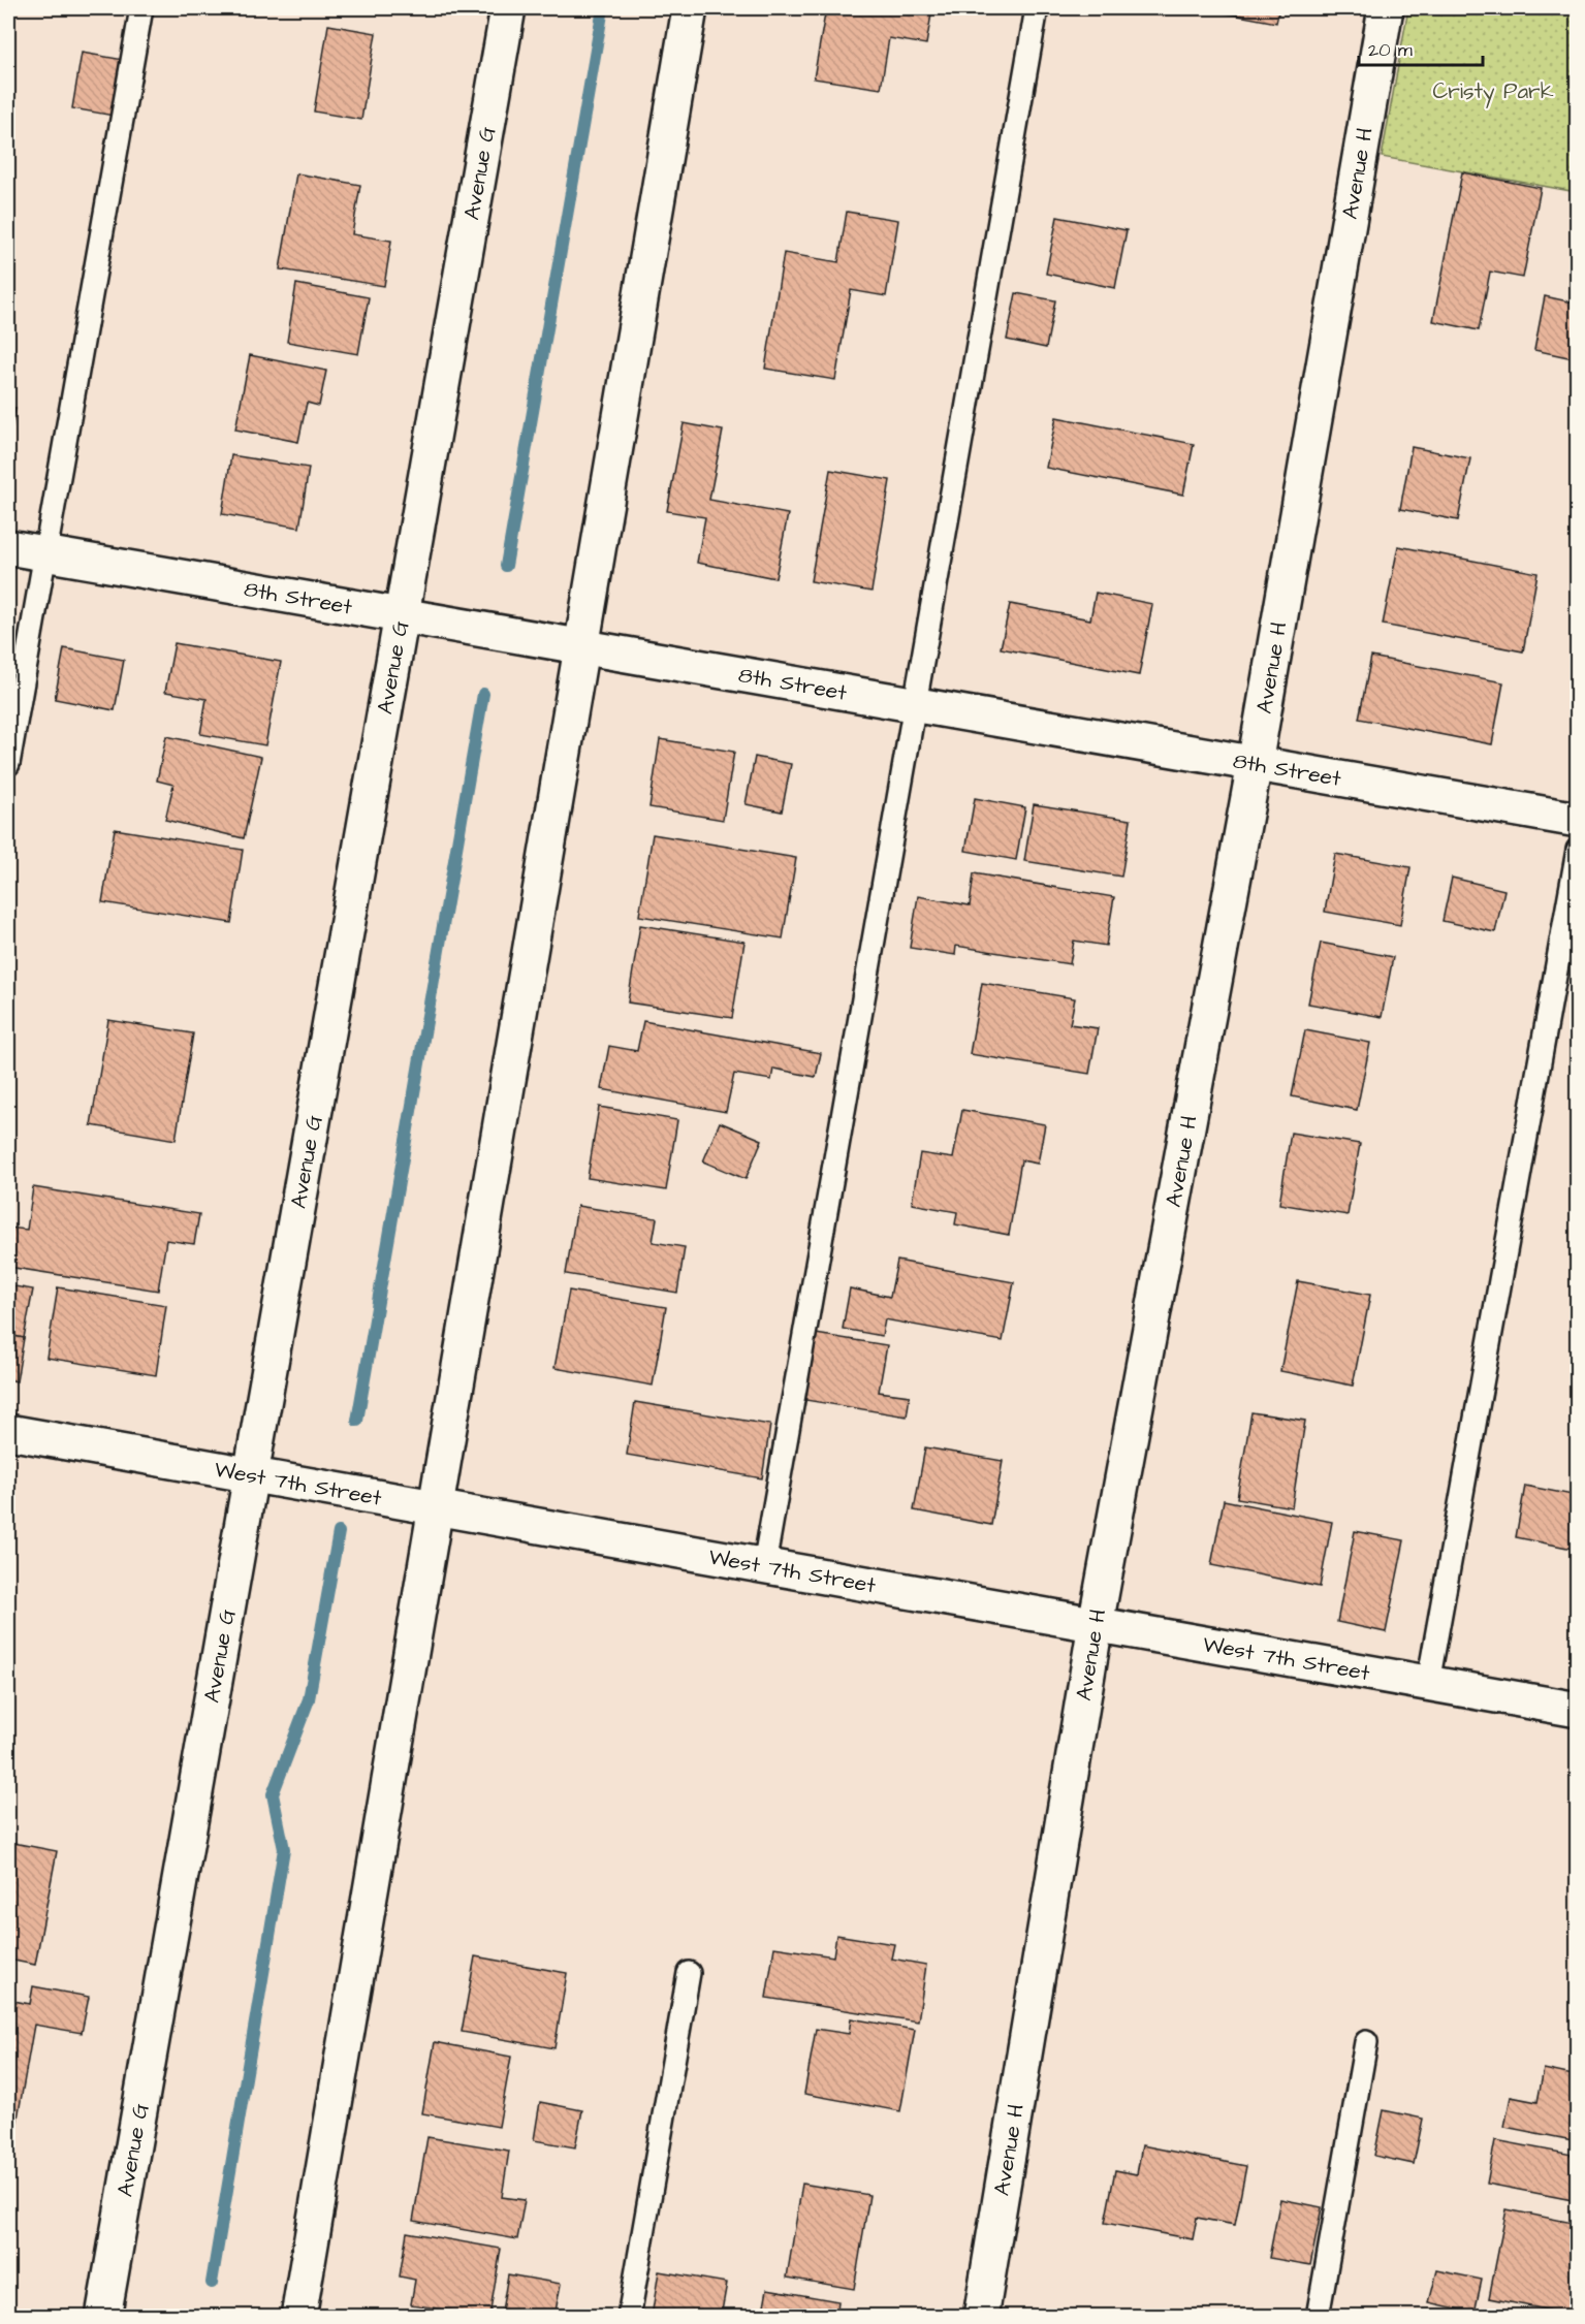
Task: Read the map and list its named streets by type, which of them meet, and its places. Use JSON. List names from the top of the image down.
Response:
{
  "streets": {
    "street": [
      "Avenue G",
      "Avenue H",
      "8th Street",
      "West 7th Street"
    ]
  },
  "crossings": [
    ["Avenue G", "8th Street"],
    ["Avenue G", "West 7th Street"],
    ["Avenue H", "8th Street"],
    ["Avenue H", "West 7th Street"]
  ],
  "parks": ["Cristy Park"],
  "scale_bar": "20 m"
}
